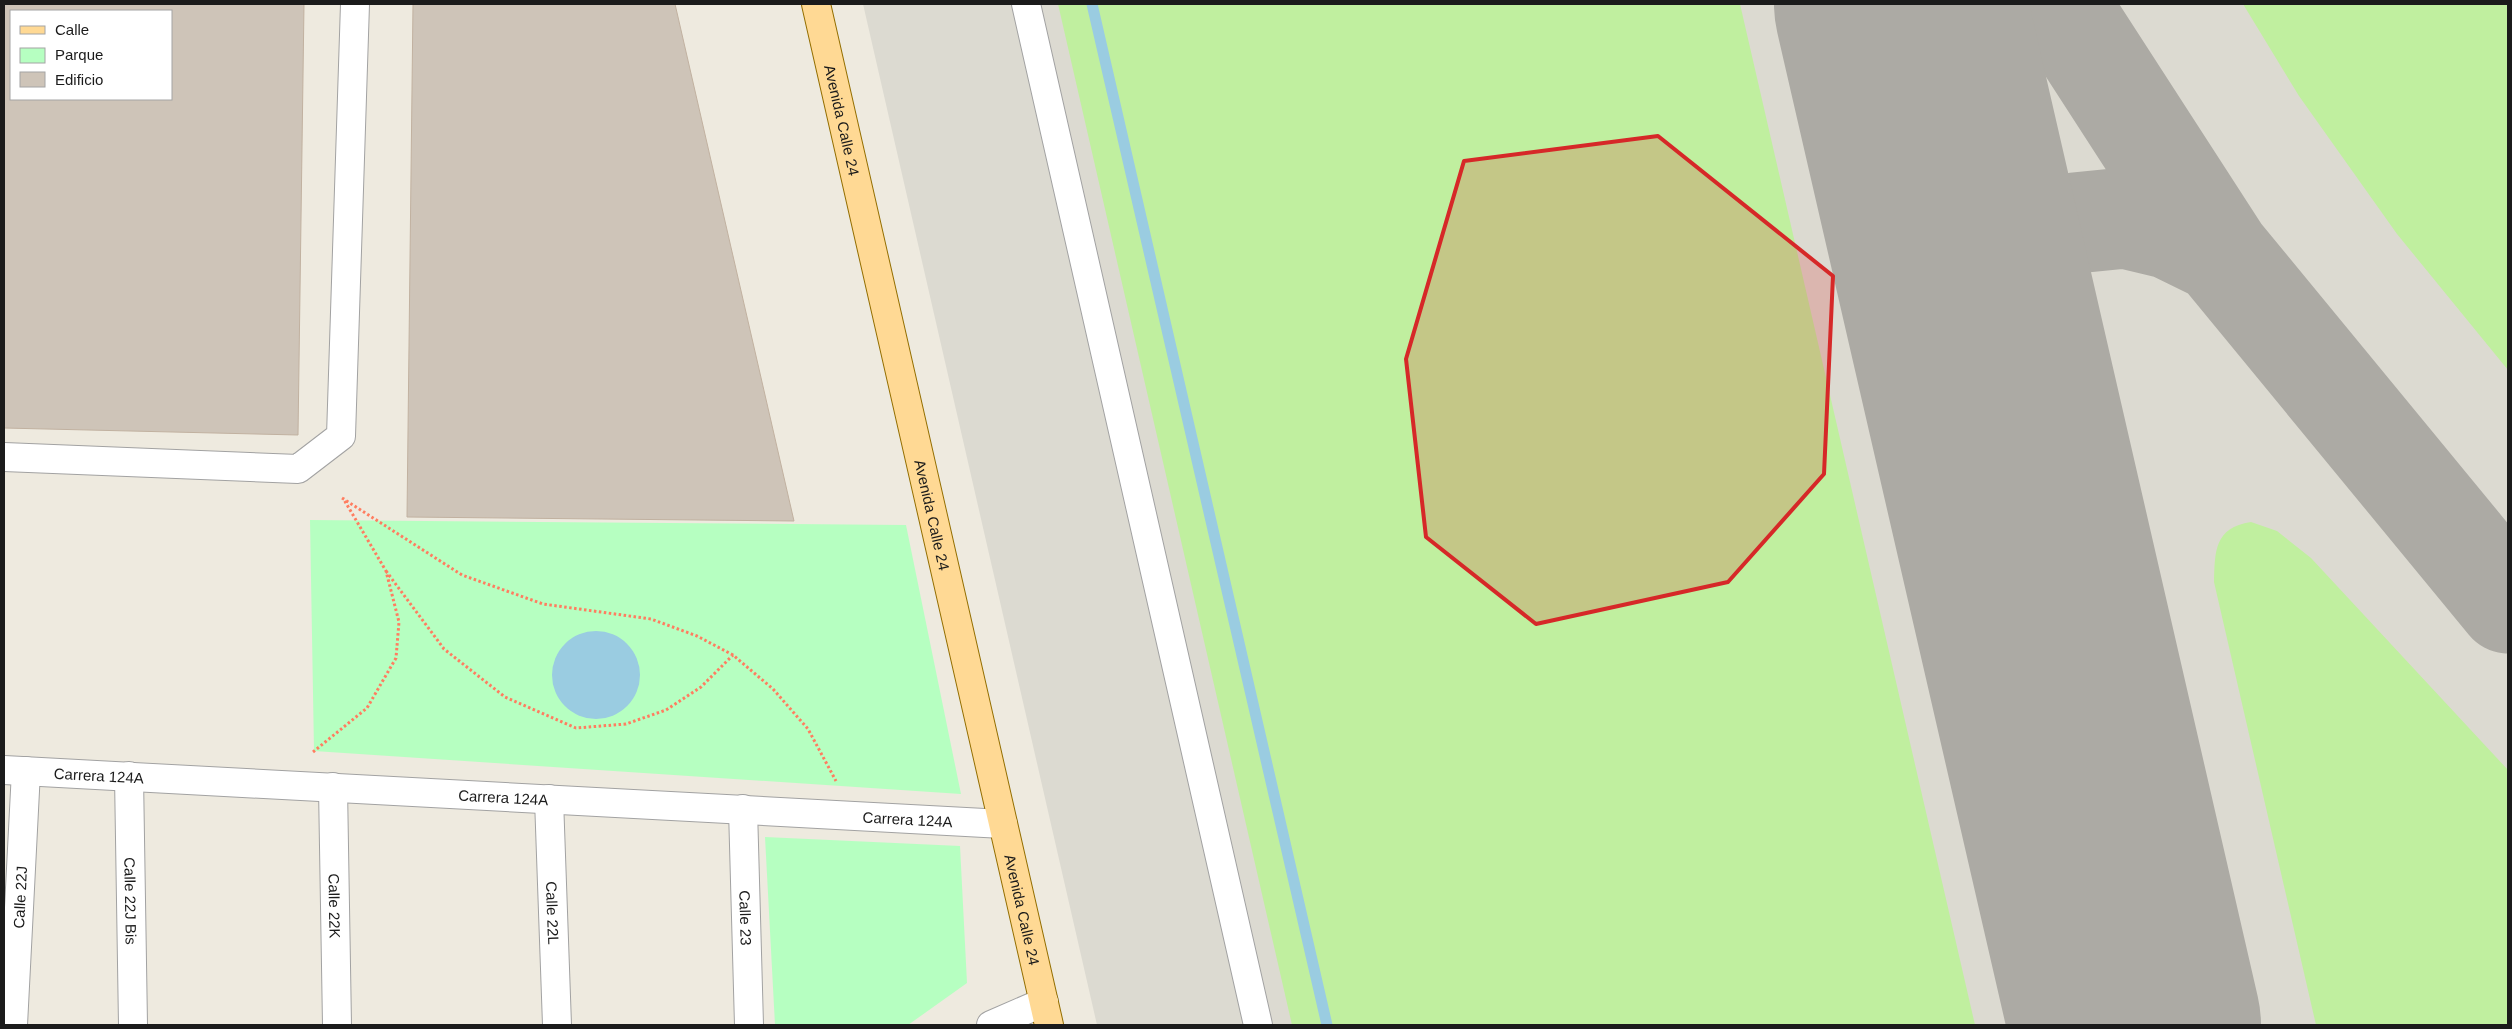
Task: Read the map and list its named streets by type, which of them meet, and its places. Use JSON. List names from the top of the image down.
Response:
{
  "streets": {
    "main road": ["Avenida Calle 24"],
    "street": [
      "Carrera 124A",
      "Calle 22J",
      "Calle 22J Bis",
      "Calle 22K",
      "Calle 22L",
      "Calle 23"
    ]
  },
  "crossings": [
    ["Avenida Calle 24", "Carrera 124A"],
    ["Carrera 124A", "Calle 22J"],
    ["Carrera 124A", "Calle 22J Bis"],
    ["Carrera 124A", "Calle 22K"],
    ["Carrera 124A", "Calle 22L"],
    ["Carrera 124A", "Calle 23"]
  ],
  "legend": ["Calle", "Parque", "Edificio"]
}
